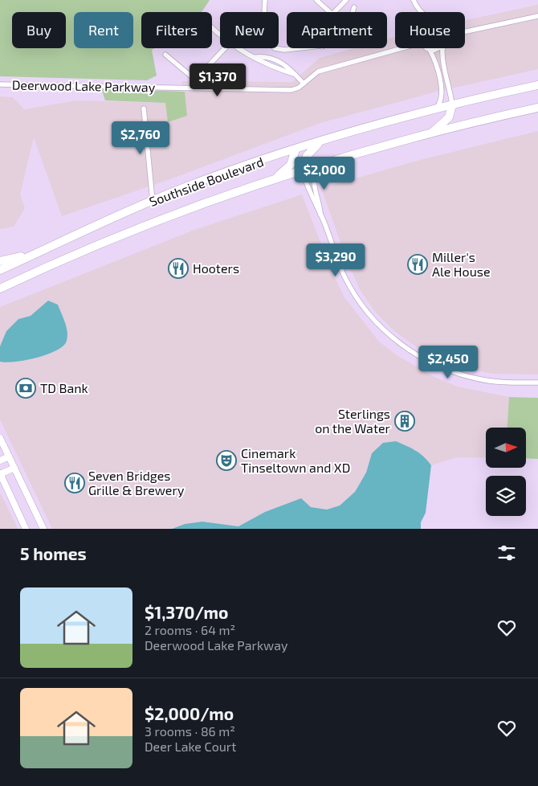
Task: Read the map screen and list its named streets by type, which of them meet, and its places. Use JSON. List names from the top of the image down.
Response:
{
  "streets": {
    "highway": ["Southside Boulevard"],
    "street": ["Deerwood Lake Parkway"]
  },
  "places": {
    "restaurant": ["Miller's Ale House", "Hooters", "Seven Bridges Grille & Brewery"],
    "bank": ["TD Bank"],
    "building": ["Sterlings on the Water"],
    "theatre": ["Cinemark Tinseltown and XD"]
  },
  "north": "right",
  "page": {
    "chip": [
      "Buy",
      "Rent",
      "Filters",
      "New",
      "Apartment",
      "House"
    ],
    "price": [
      "$1,370",
      "$2,760",
      "$2,000",
      "$3,290",
      "$2,450"
    ],
    "heading": "5 homes",
    "list": [
      {
        "name": "$1,370/mo",
        "note": "2 rooms · 64 m² · Deerwood Lake Parkway"
      },
      {
        "name": "$2,000/mo",
        "note": "3 rooms · 86 m² · Deer Lake Court"
      }
    ]
  }
}
